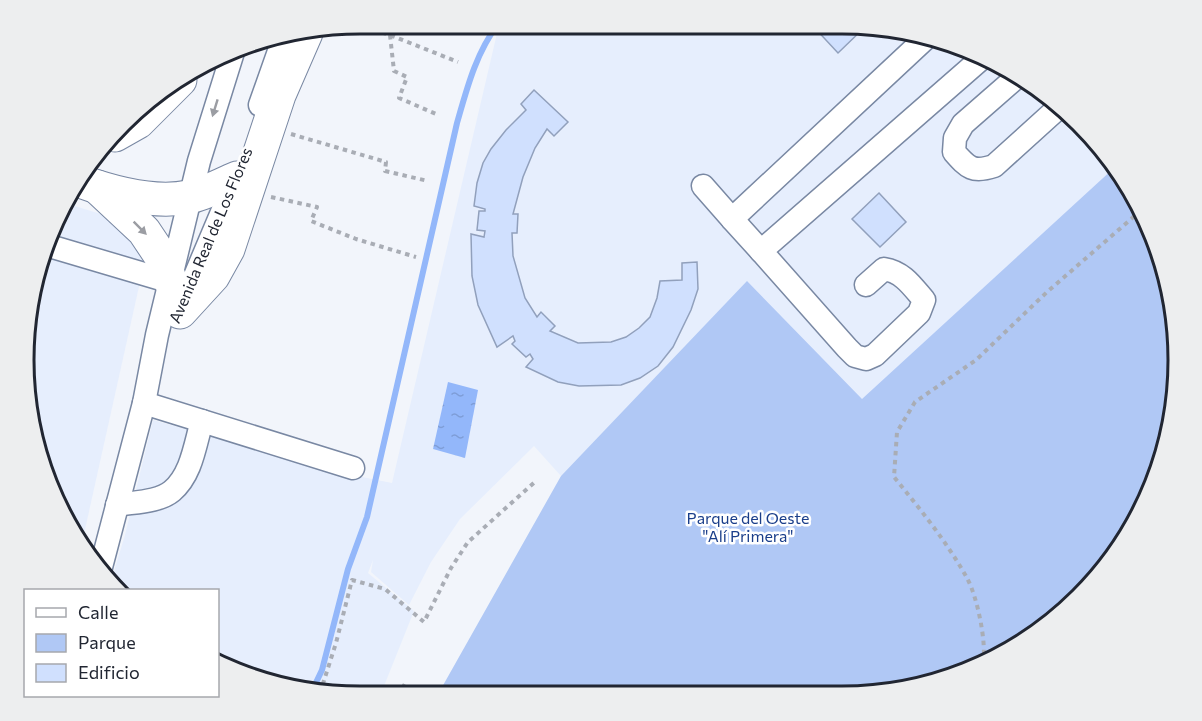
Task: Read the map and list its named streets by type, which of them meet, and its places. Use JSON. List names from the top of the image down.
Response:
{
  "streets": {
    "street": ["Avenida Real de Los Flores"]
  },
  "parks": ["Parque del Oeste \"Alí Primera\""],
  "legend": ["Calle", "Parque", "Edificio"]
}
